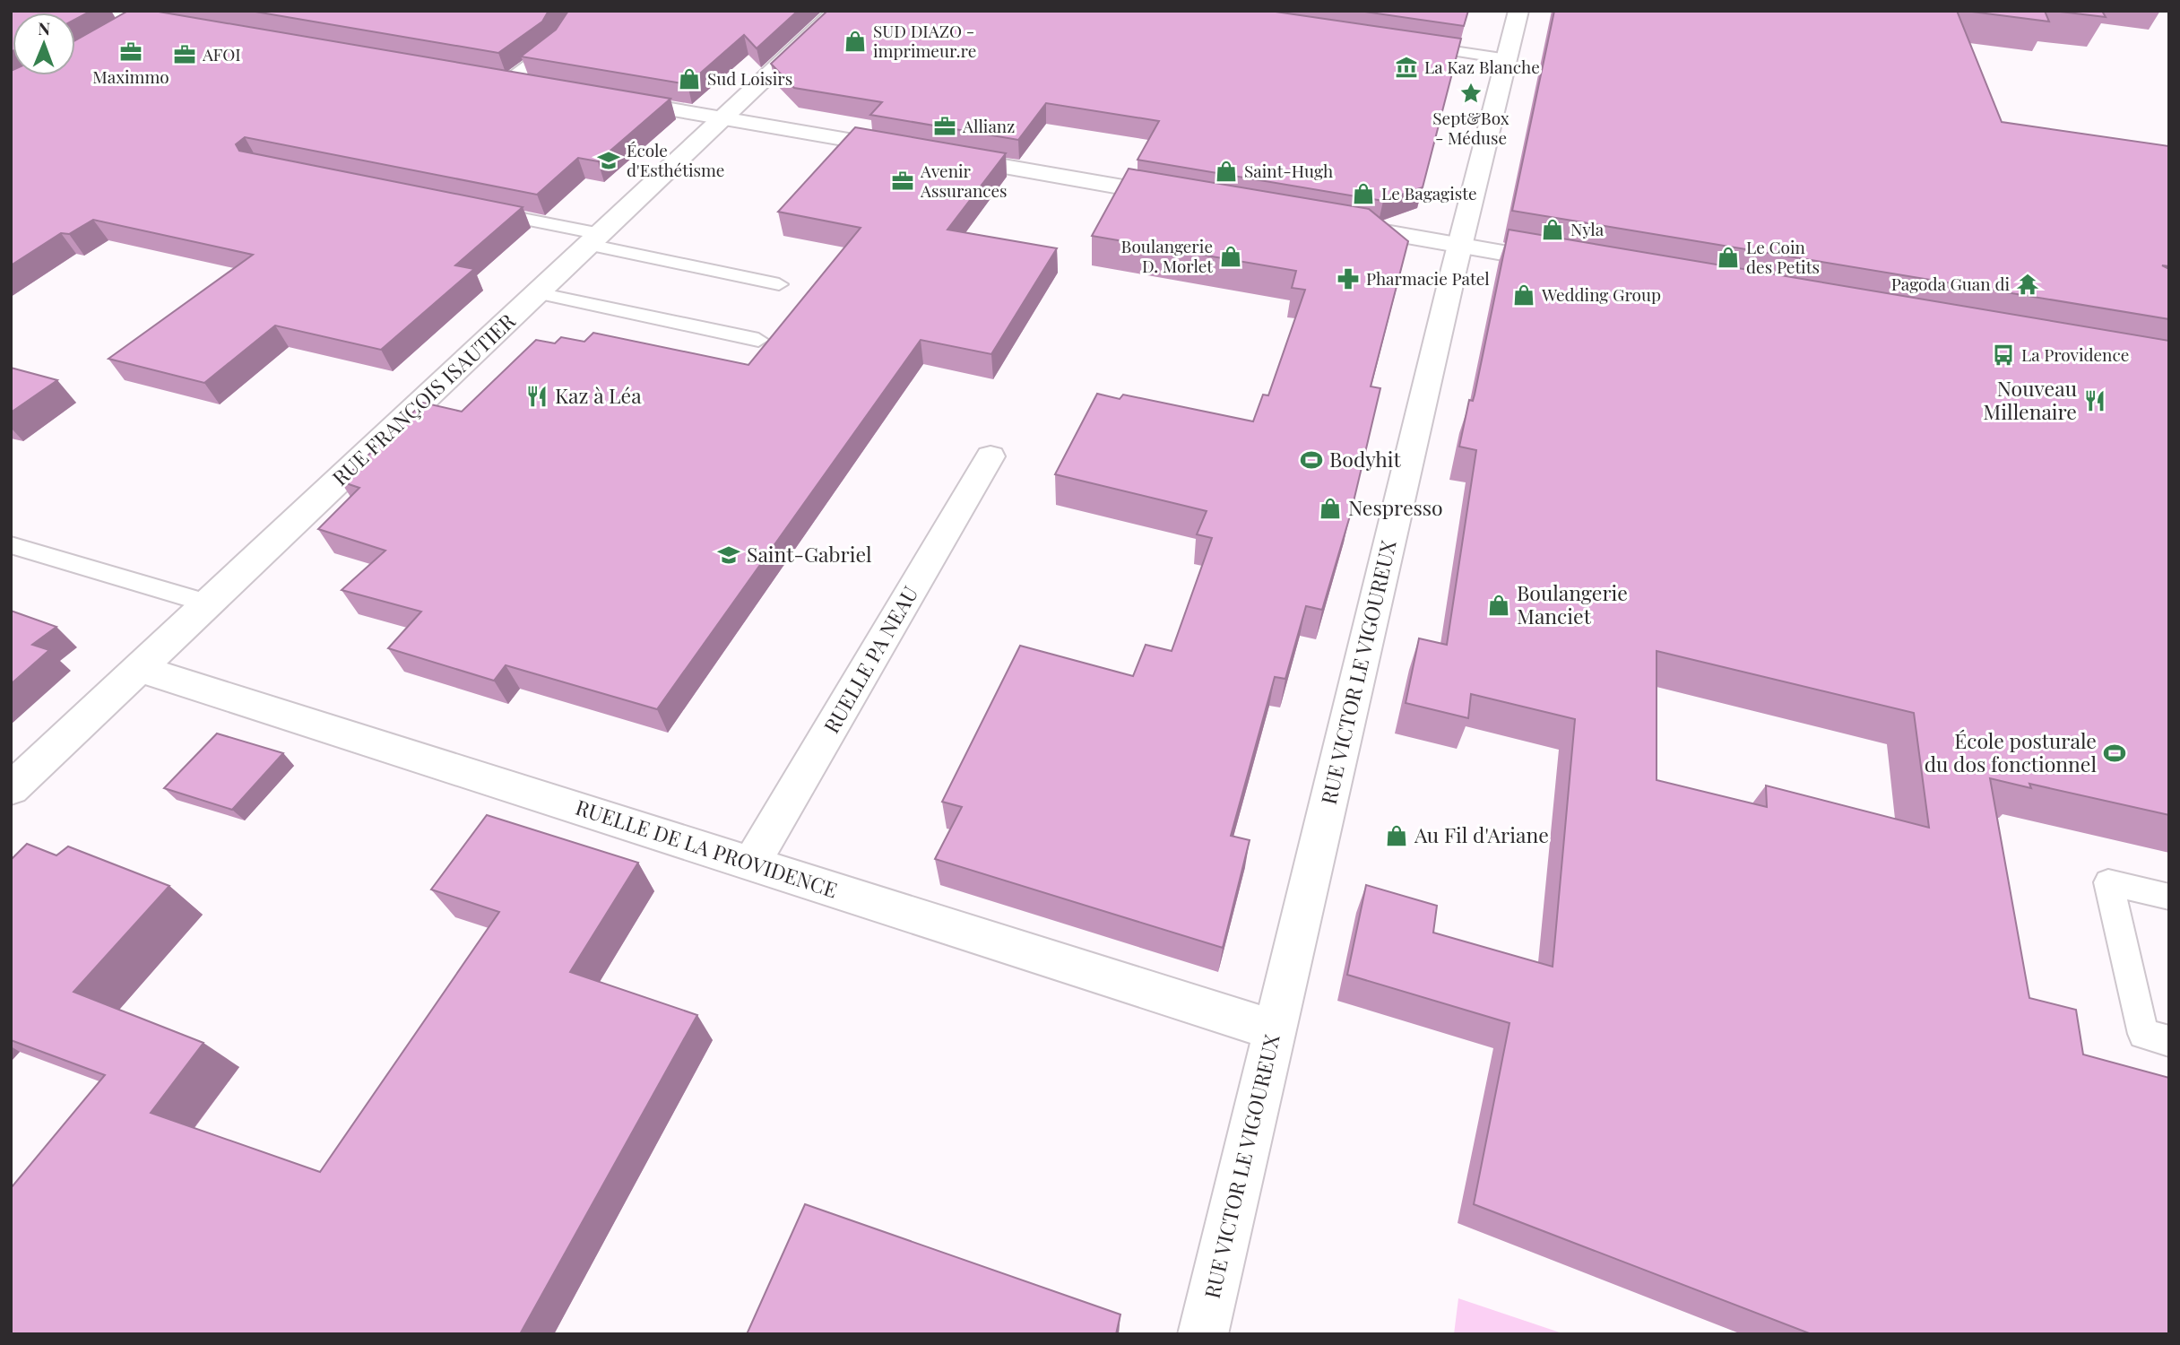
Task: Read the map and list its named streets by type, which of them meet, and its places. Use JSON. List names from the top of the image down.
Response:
{
  "streets": {
    "street": [
      "RUE FRANÇOIS ISAUTIER",
      "RUELLE PA NEAU",
      "RUE VICTOR LE VIGOUREUX",
      "RUELLE DE LA PROVIDENCE"
    ]
  },
  "crossings": [
    ["RUE FRANÇOIS ISAUTIER", "RUELLE DE LA PROVIDENCE"],
    ["RUELLE PA NEAU", "RUELLE DE LA PROVIDENCE"],
    ["RUE VICTOR LE VIGOUREUX", "RUELLE DE LA PROVIDENCE"]
  ],
  "places": {
    "shop": [
      "SUD DIAZO - imprimeur.re",
      "Sud Loisirs",
      "Saint-Hugh",
      "Le Bagagiste",
      "Nyla",
      "Boulangerie D. Morlet",
      "Le Coin des Petits",
      "Wedding Group",
      "Nespresso",
      "Boulangerie Manciet",
      "Au Fil d'Ariane"
    ],
    "office": [
      "Maximmo",
      "AFOI",
      "Allianz",
      "Avenir Assurances"
    ],
    "museum": ["La Kaz Blanche"],
    "place": ["Sept&Box - Méduse"],
    "school or university": ["École d'Esthétisme", "Saint-Gabriel"],
    "pharmacy": ["Pharmacie Patel"],
    "temple": ["Pagoda Guan di"],
    "bus stop": ["La Providence"],
    "restaurant": ["Kaz à Léa", "Nouveau Millenaire"],
    "sports": ["Bodyhit", "École posturale du dos fonctionnel"]
  },
  "north": "top"
}
